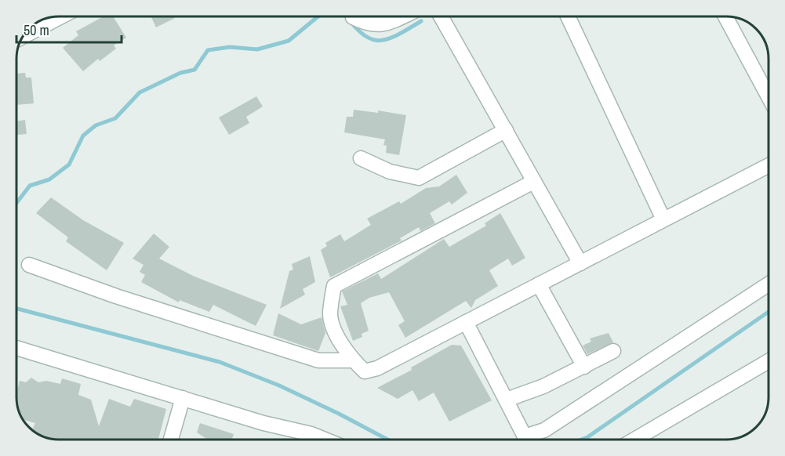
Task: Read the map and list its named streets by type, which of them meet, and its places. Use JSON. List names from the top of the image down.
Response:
{
  "scale_bar": "50 m"
}
